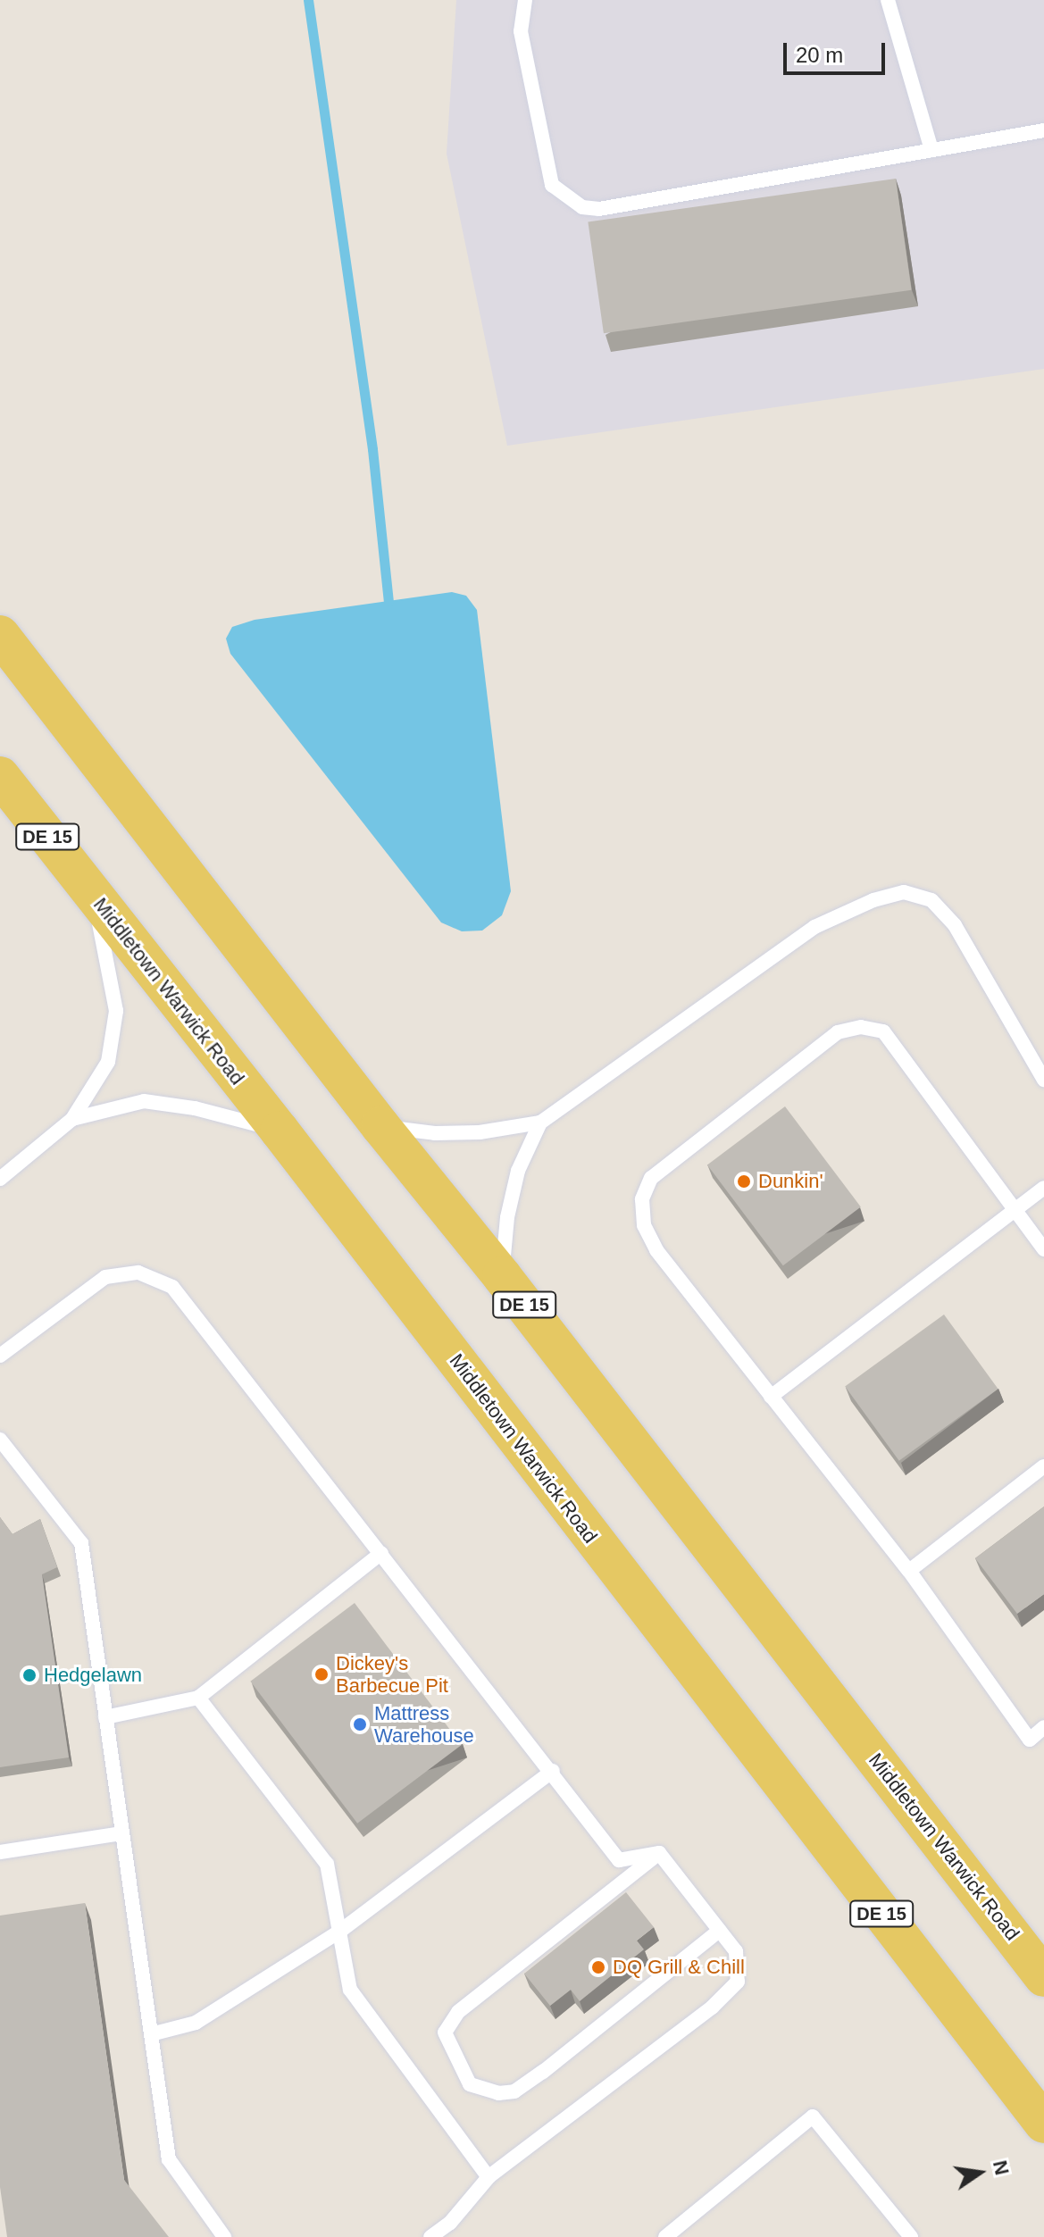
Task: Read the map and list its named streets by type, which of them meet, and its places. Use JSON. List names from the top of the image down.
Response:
{
  "streets": {
    "main road": ["DE 15", "Middletown Warwick Road"]
  },
  "places": [
    "Dunkin'",
    "Dickey's Barbecue Pit",
    "Hedgelawn",
    "Mattress Warehouse",
    "DQ Grill & Chill"
  ],
  "scale_bar": "20 m",
  "north": "right"
}
